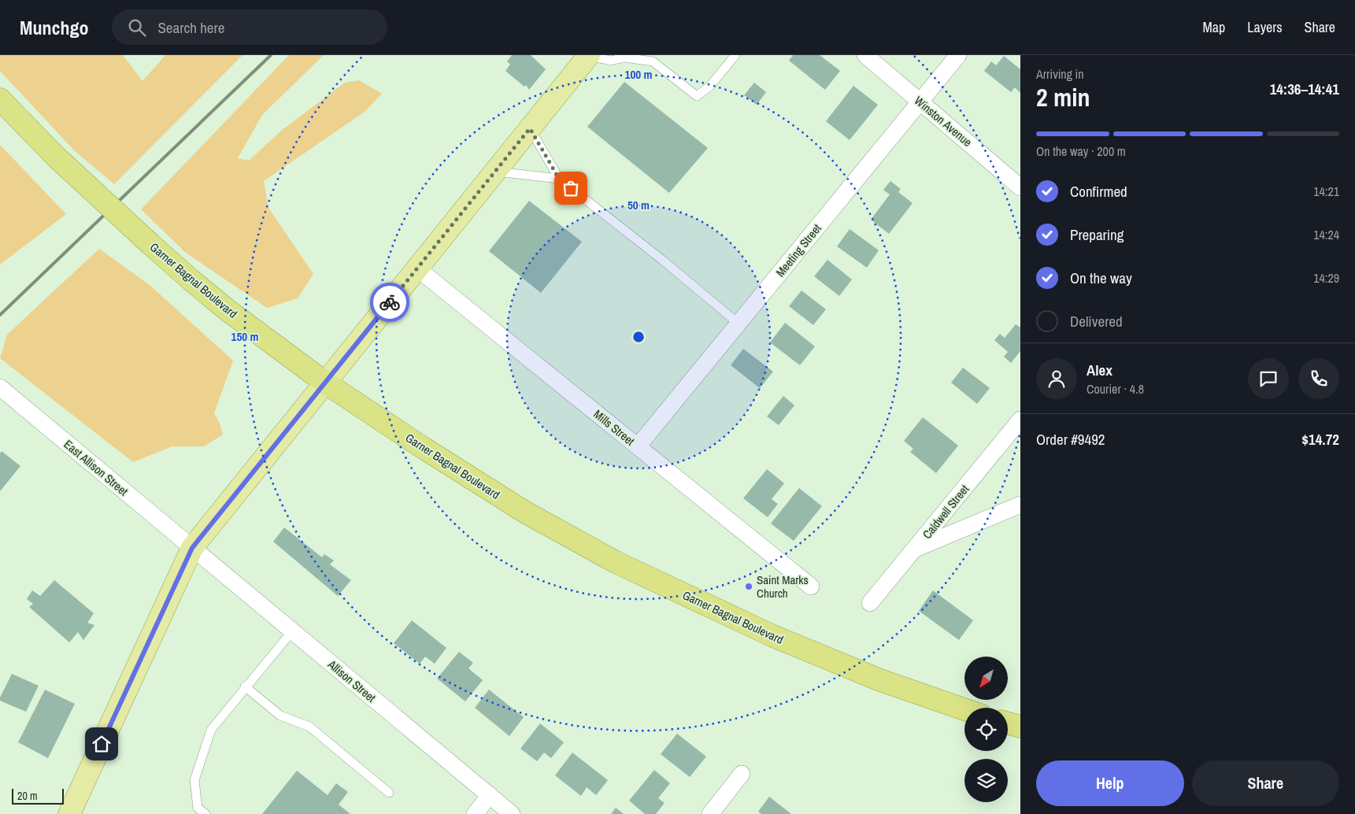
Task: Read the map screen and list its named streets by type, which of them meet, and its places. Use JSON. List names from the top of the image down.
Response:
{
  "streets": {
    "highway": ["Garner Bagnal Boulevard"],
    "street": [
      "Winston Avenue",
      "Meeting Street",
      "Mills Street",
      "East Allison Street",
      "Caldwell Street",
      "Allison Street"
    ]
  },
  "crossings": [
    ["Winston Avenue", "Meeting Street"],
    ["Meeting Street", "Mills Street"],
    ["East Allison Street", "Allison Street"]
  ],
  "places": ["Saint Marks Church"],
  "scale_bar": "20 m",
  "north": "bottom left",
  "page": {
    "header": "Munchgo",
    "search": "Search here",
    "nav": ["Map", "Layers", "Share"],
    "heading": ["2 min", "Arriving in", "14:36–14:41"],
    "panel": [
      "Alex",
      "Courier · 4.8",
      "Order #9492",
      "$14.72"
    ],
    "bar": "On the way · 200 m",
    "list": [
      ["Confirmed", "14:21"],
      ["Preparing", "14:24"],
      ["On the way", "14:29"],
      "Delivered"
    ],
    "buttons": ["Help", "Share"],
    "scale": "20 m"
  },
  "rings": ["100 m", "50 m", "150 m"]
}
